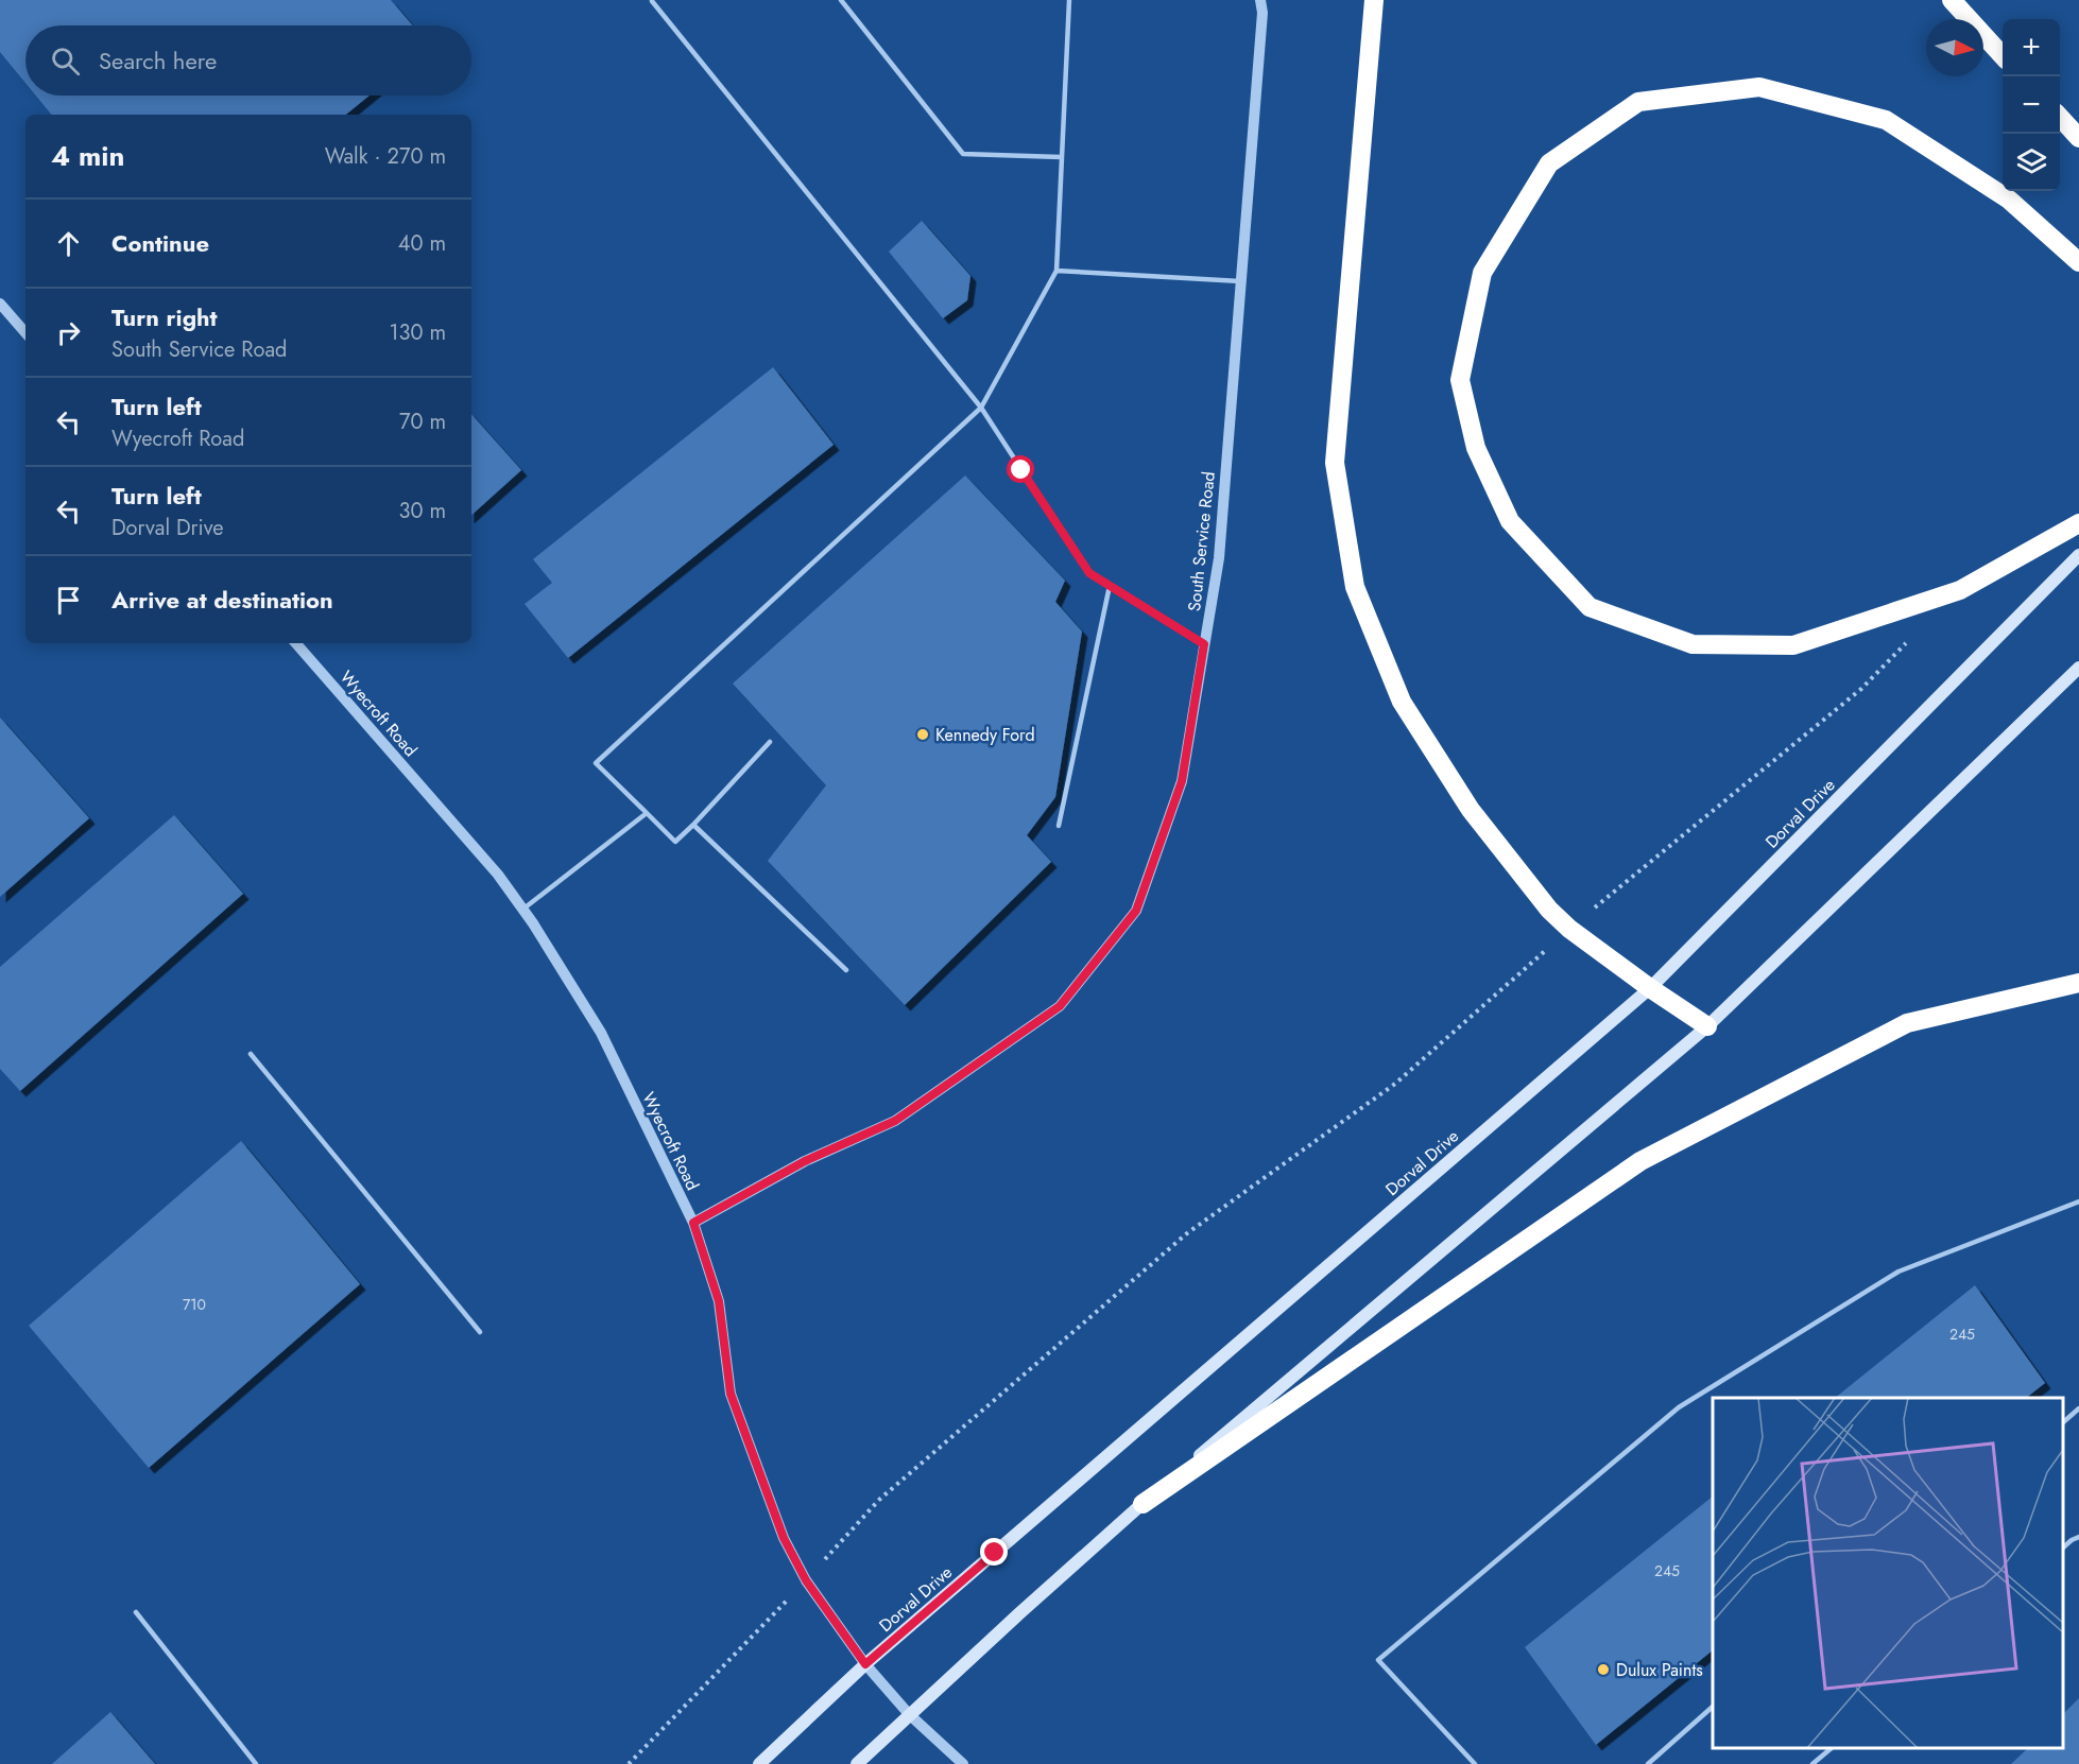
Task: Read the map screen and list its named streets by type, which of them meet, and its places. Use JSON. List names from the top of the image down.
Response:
{
  "streets": {
    "main road": ["Dorval Drive"],
    "street": ["South Service Road", "Wyecroft Road"]
  },
  "crossings": [
    ["South Service Road", "Wyecroft Road"],
    ["Wyecroft Road", "Dorval Drive"]
  ],
  "places": ["Kennedy Ford", "Dulux Paints"],
  "house_numbers": ["710", "245", "245"],
  "north": "right",
  "page": {
    "map_buttons": ["+", "−"],
    "search": "Search here",
    "heading": ["4 min", "Walk · 270 m"],
    "list": [
      ["Continue", "40 m"],
      ["Turn right", "South Service Road", "130 m"],
      ["Turn left", "Wyecroft Road", "70 m"],
      ["Turn left", "Dorval Drive", "30 m"],
      "Arrive at destination"
    ]
  }
}
